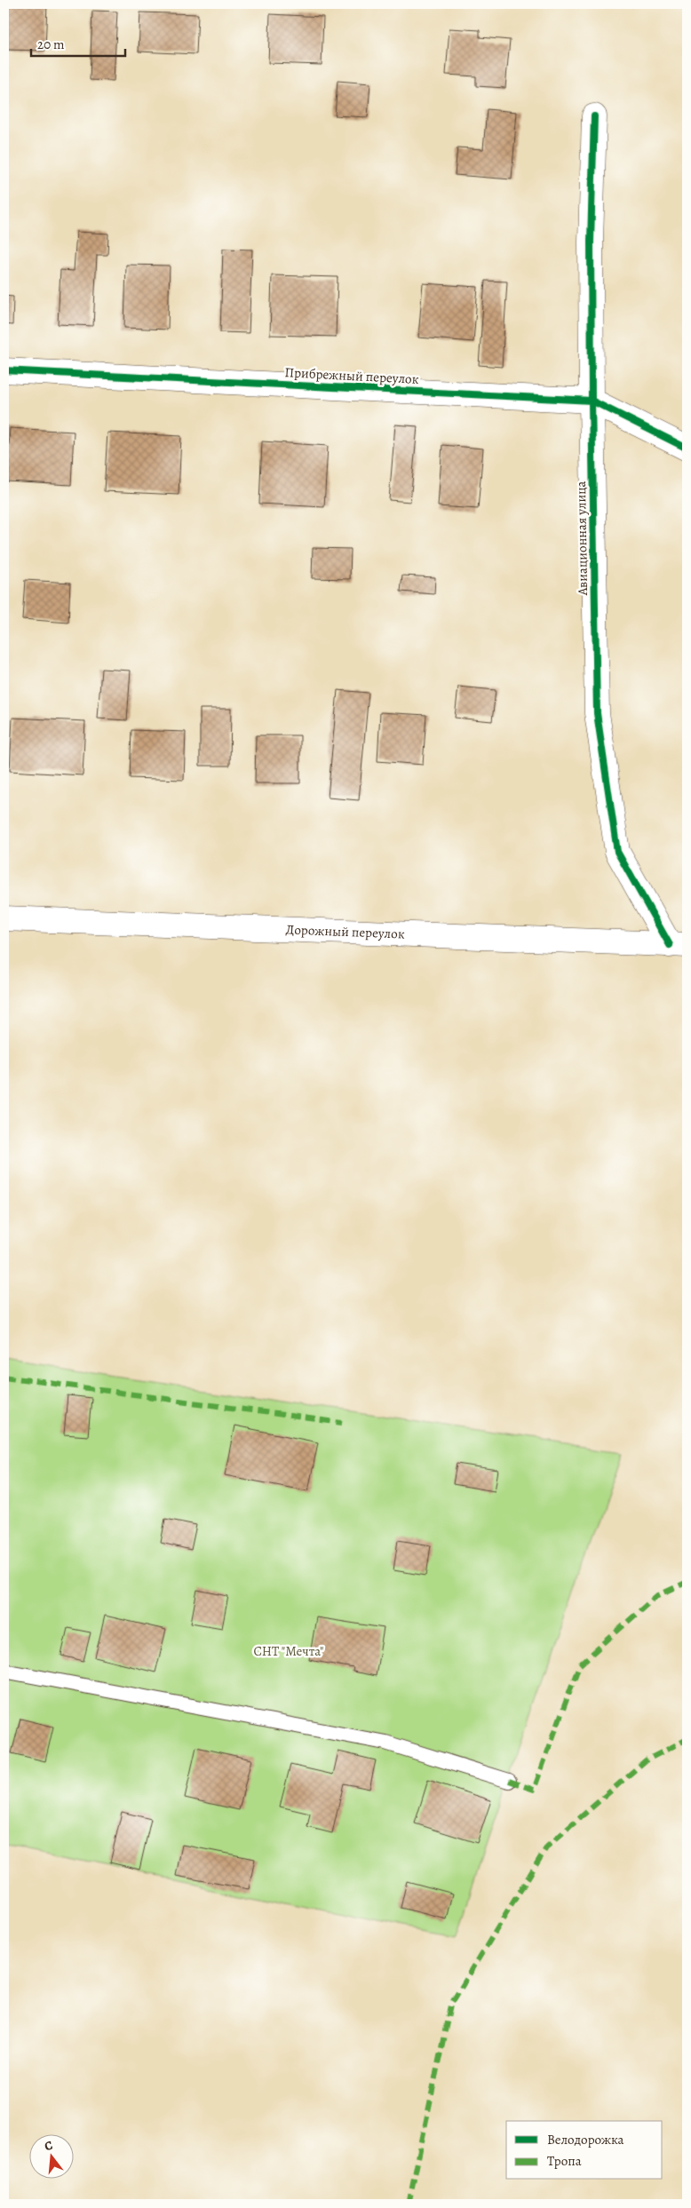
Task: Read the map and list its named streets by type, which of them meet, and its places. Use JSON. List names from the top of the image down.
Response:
{
  "streets": {
    "street": ["Прибрежный переулок", "Авиационная улица", "Дорожный переулок"]
  },
  "crossings": [
    ["Прибрежный переулок", "Авиационная улица"],
    ["Авиационная улица", "Дорожный переулок"]
  ],
  "parks": ["СНТ \"Мечта\""],
  "legend": ["Велодорожка", "Тропа"],
  "scale_bar": "20 m",
  "north": "top"
}
